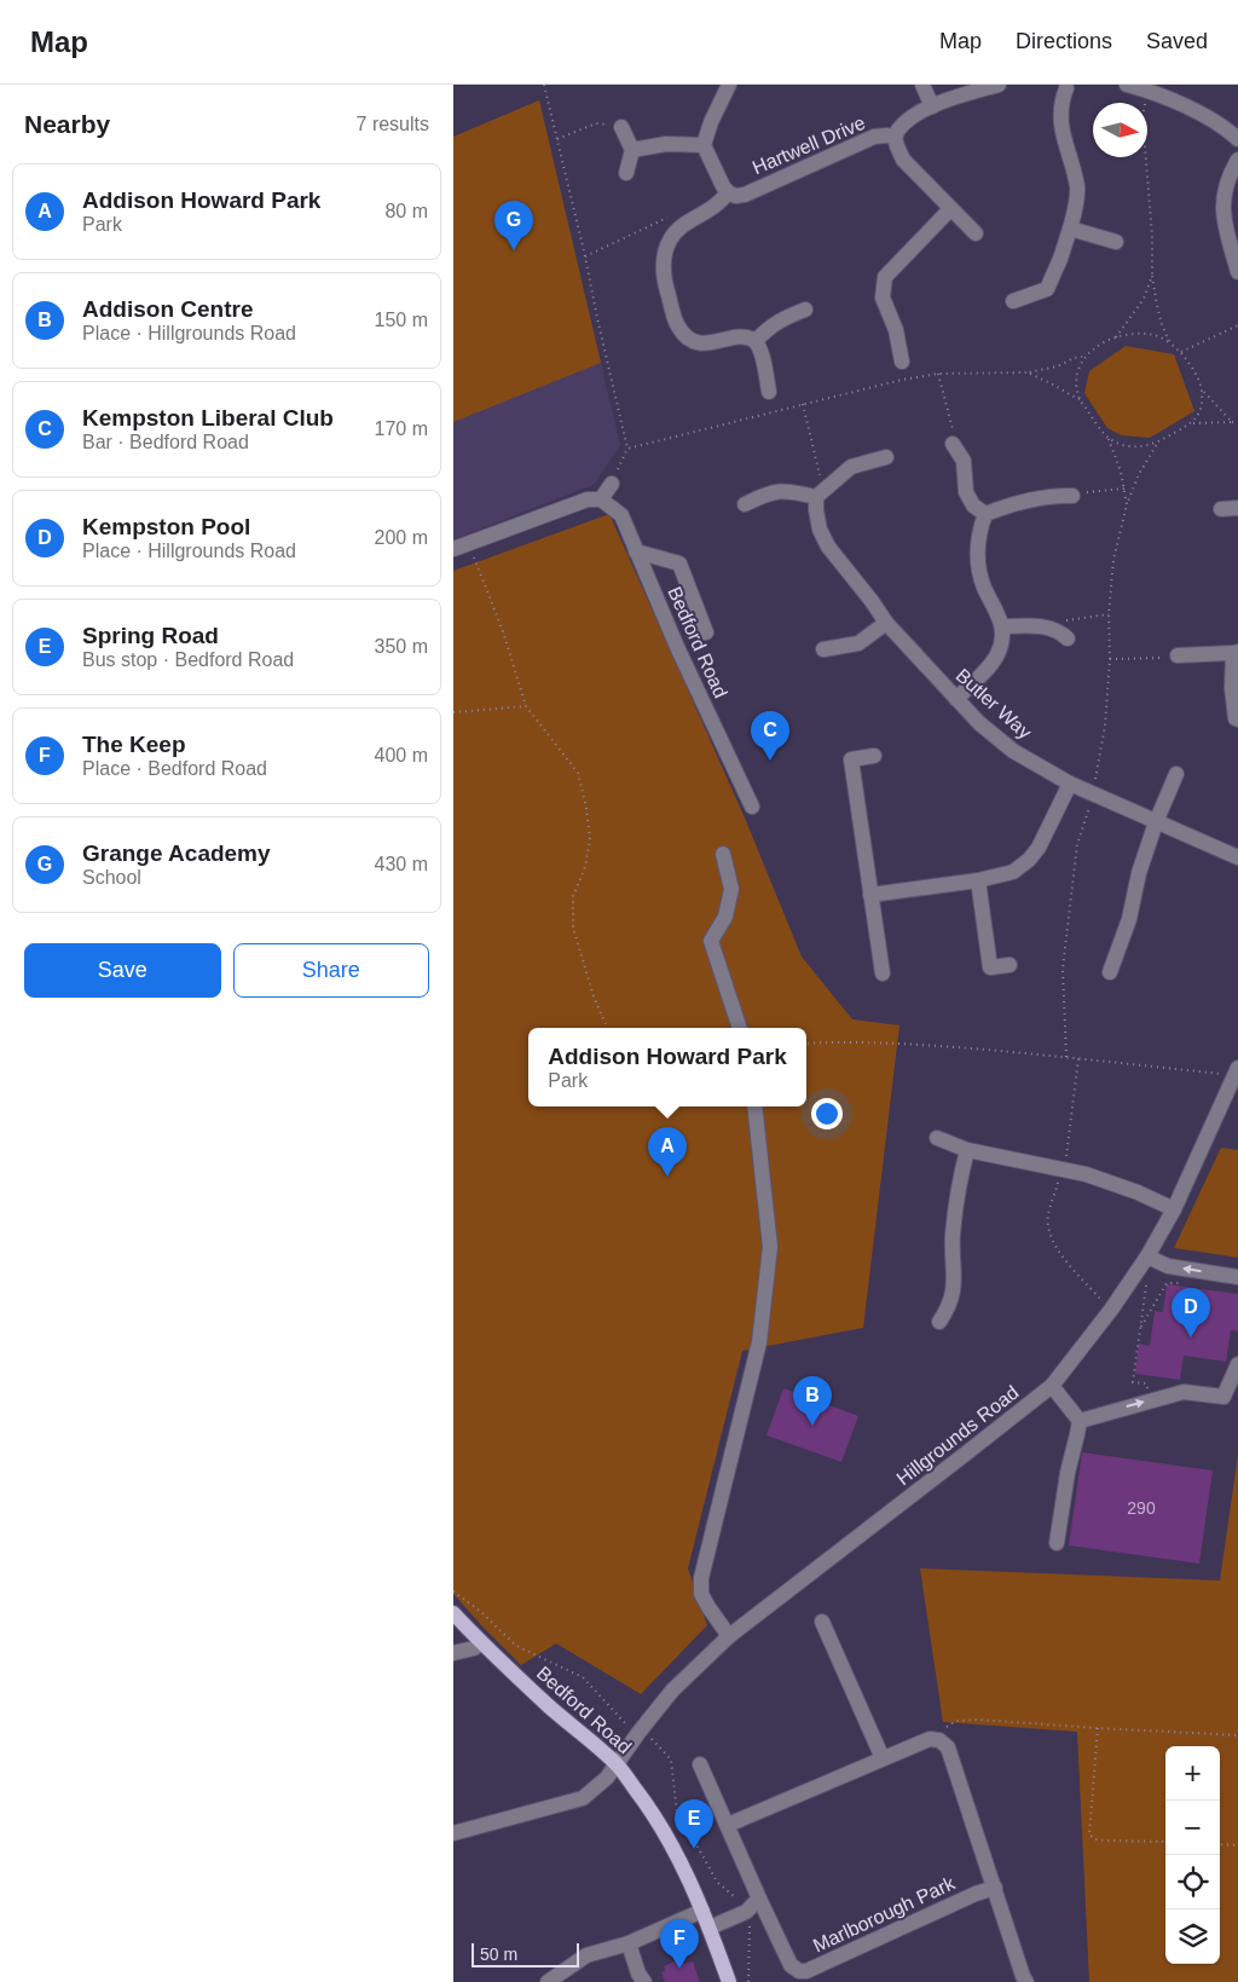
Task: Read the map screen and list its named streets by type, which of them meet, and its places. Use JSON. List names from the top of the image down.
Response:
{
  "streets": {
    "main road": ["Bedford Road"],
    "street": [
      "Hartwell Drive",
      "Butler Way",
      "Hillgrounds Road",
      "Marlborough Park"
    ]
  },
  "crossings": [
    ["Bedford Road", "Hillgrounds Road"]
  ],
  "house_numbers": ["290"],
  "scale_bar": "50 m",
  "north": "right",
  "page": {
    "header": "Map",
    "nav": ["Map", "Directions", "Saved"],
    "heading": ["Nearby", "7 results"],
    "list": [
      {
        "mark": "A",
        "name": "Addison Howard Park",
        "note": "Park",
        "value": "80 m"
      },
      {
        "mark": "B",
        "name": "Addison Centre",
        "note": "Place · Hillgrounds Road",
        "value": "150 m"
      },
      {
        "mark": "C",
        "name": "Kempston Liberal Club",
        "note": "Bar · Bedford Road",
        "value": "170 m"
      },
      {
        "mark": "D",
        "name": "Kempston Pool",
        "note": "Place · Hillgrounds Road",
        "value": "200 m"
      },
      {
        "mark": "E",
        "name": "Spring Road",
        "note": "Bus stop · Bedford Road",
        "value": "350 m"
      },
      {
        "mark": "F",
        "name": "The Keep",
        "note": "Place · Bedford Road",
        "value": "400 m"
      },
      {
        "mark": "G",
        "name": "Grange Academy",
        "note": "School",
        "value": "430 m"
      }
    ],
    "pins": [
      "G",
      "C",
      "A",
      "D",
      "B",
      "E",
      "F"
    ],
    "buttons": ["Save", "Share"],
    "popup": ["Addison Howard Park", "Park"],
    "map_buttons": ["+", "−"],
    "scale": "50 m"
  }
}
